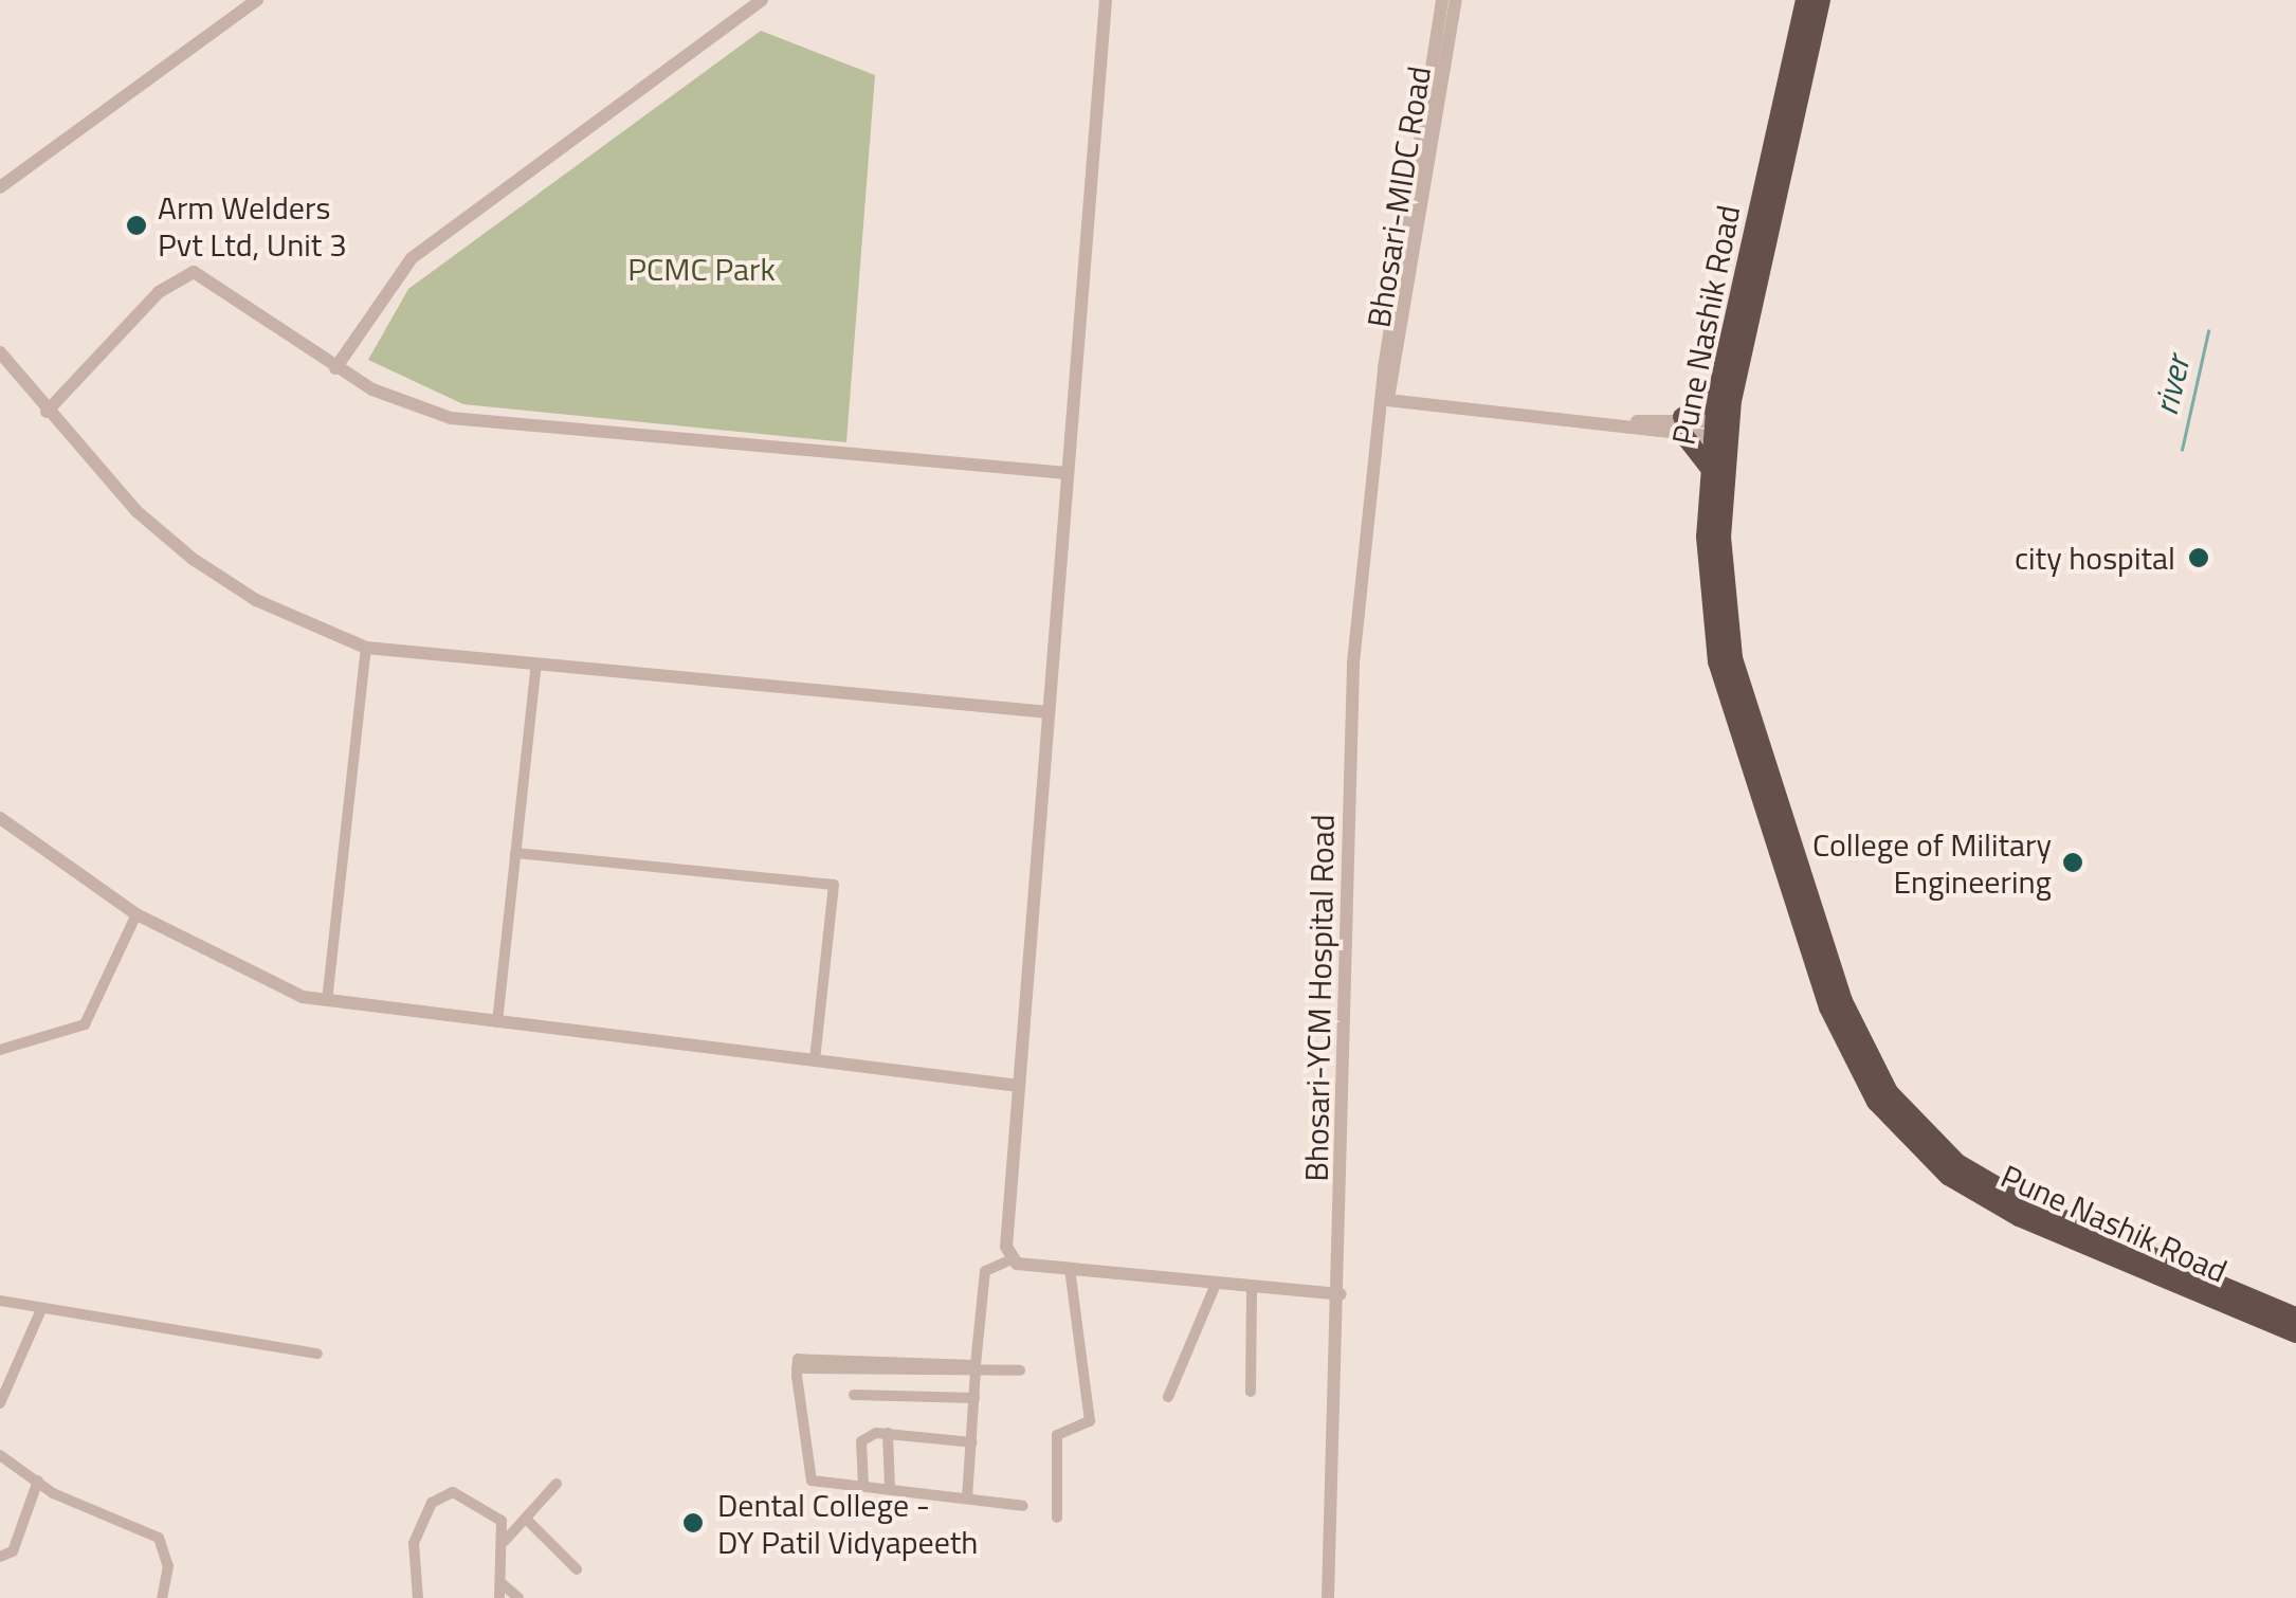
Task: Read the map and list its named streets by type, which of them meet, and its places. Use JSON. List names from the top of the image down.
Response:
{
  "streets": {
    "highway": ["Pune Nashik Road"],
    "street": ["Bhosari-MIDC Road", "Bhosari-YCM Hospital Road"]
  },
  "crossings": [
    ["Bhosari-MIDC Road", "Bhosari-YCM Hospital Road"]
  ],
  "water": ["river"],
  "parks": ["PCMC Park"],
  "places": [
    "Arm Welders Pvt Ltd, Unit 3",
    "city hospital",
    "College of Military Engineering",
    "Dental College - DY Patil Vidyapeeth"
  ]
}
